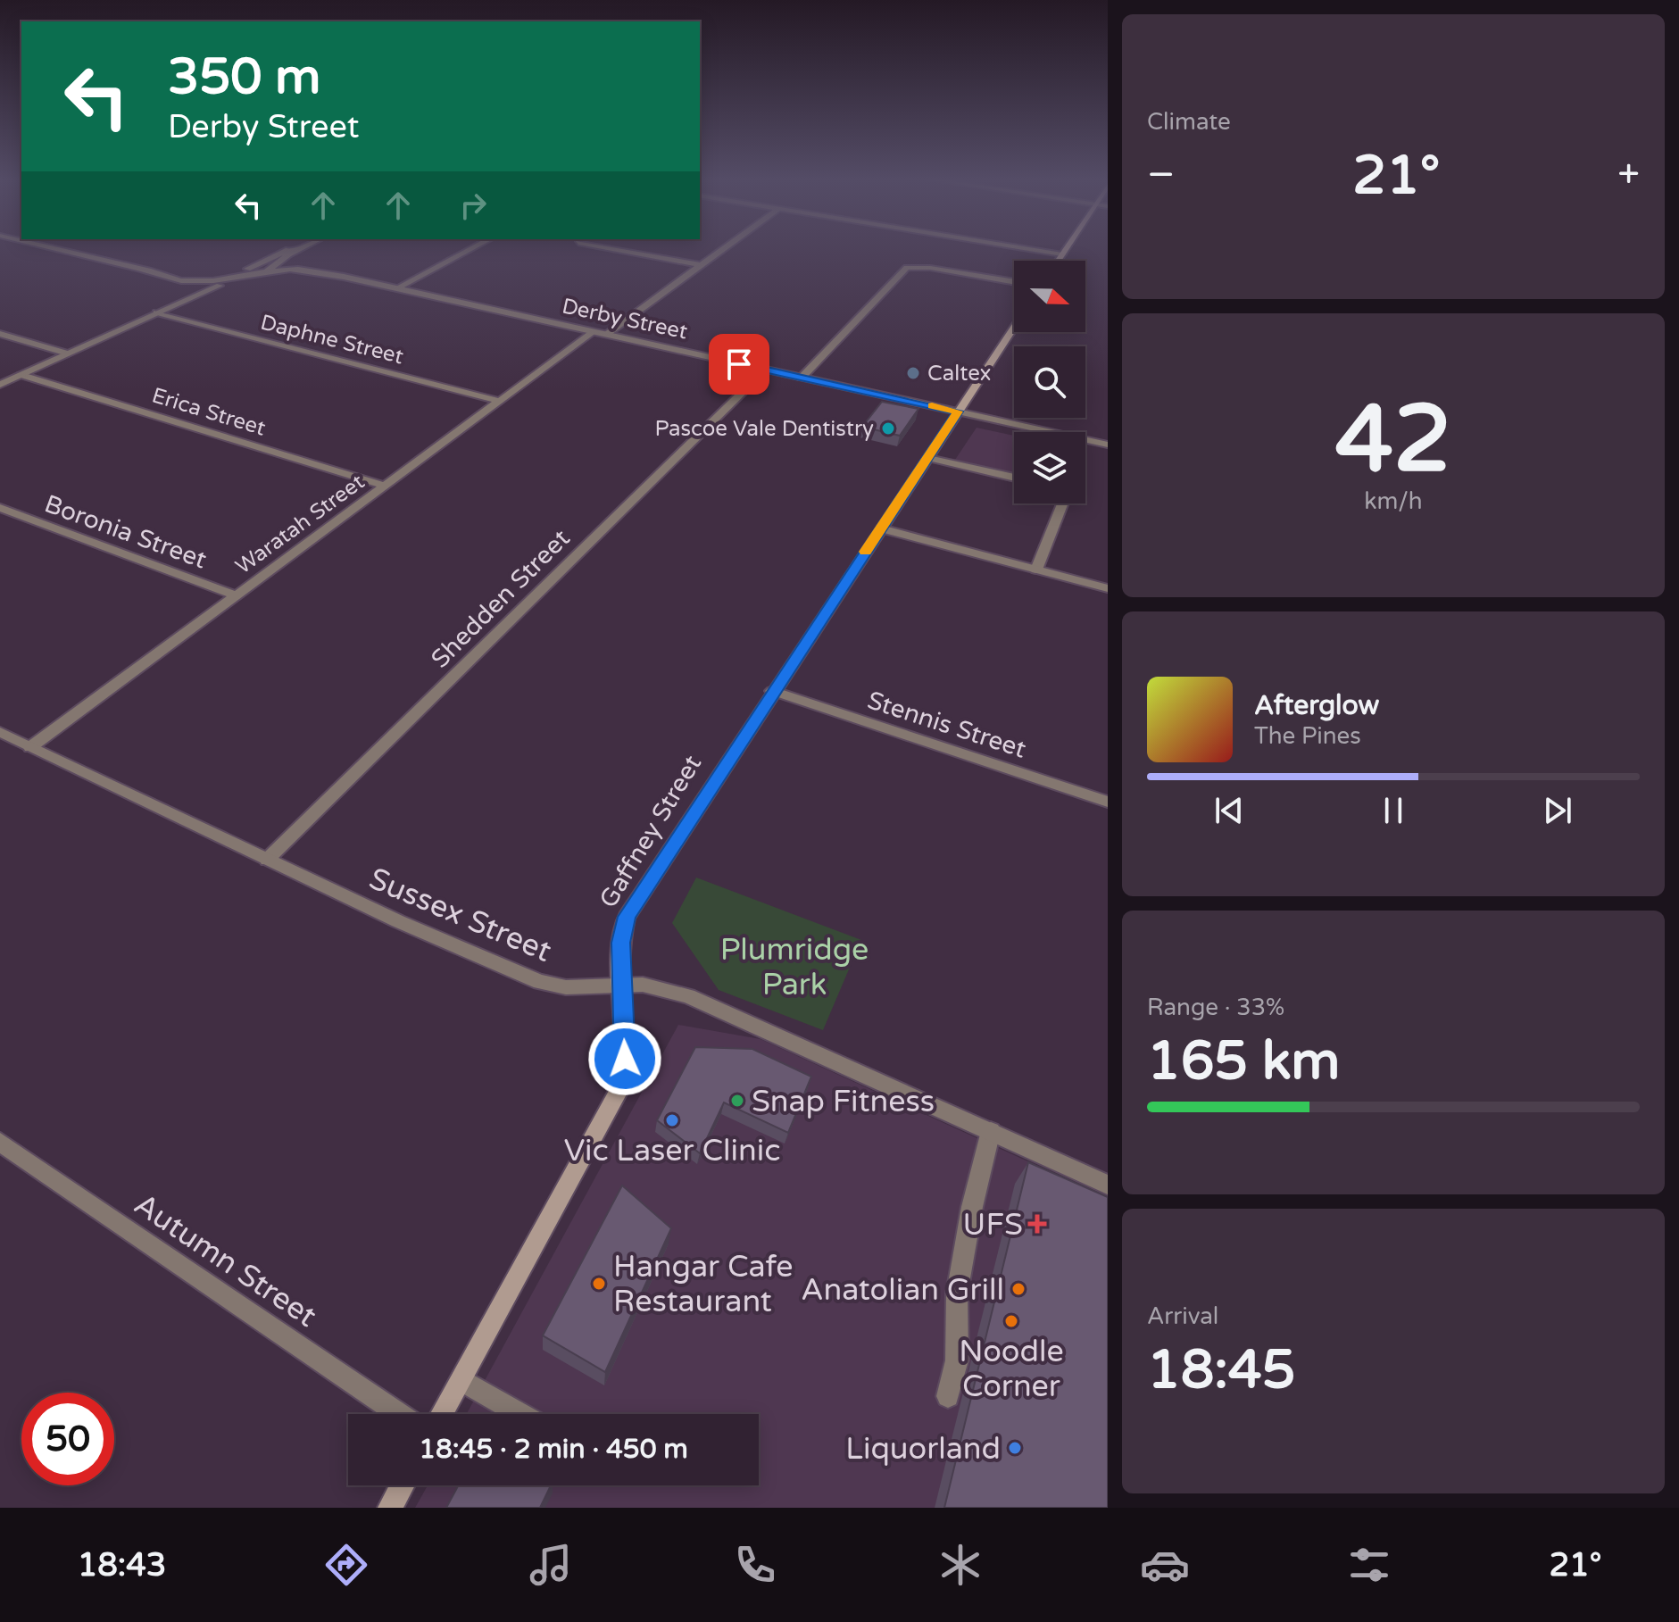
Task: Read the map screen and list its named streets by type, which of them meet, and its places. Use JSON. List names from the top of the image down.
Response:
{
  "streets": {
    "main road": ["Gaffney Street"],
    "street": [
      "Derby Street",
      "Daphne Street",
      "Erica Street",
      "Waratah Street",
      "Boronia Street",
      "Shedden Street",
      "Stennis Street",
      "Sussex Street",
      "Autumn Street"
    ]
  },
  "crossings": [
    ["Derby Street", "Waratah Street"],
    ["Derby Street", "Shedden Street"],
    ["Derby Street", "Gaffney Street"],
    ["Daphne Street", "Waratah Street"],
    ["Erica Street", "Waratah Street"],
    ["Waratah Street", "Boronia Street"],
    ["Waratah Street", "Sussex Street"],
    ["Shedden Street", "Sussex Street"],
    ["Stennis Street", "Gaffney Street"],
    ["Gaffney Street", "Sussex Street"]
  ],
  "parks": ["Plumridge Park"],
  "places": {
    "other": [
      "Caltex",
      "Pascoe Vale Dentistry",
      "Snap Fitness",
      "Vic Laser Clinic",
      "Hangar Cafe Restaurant",
      "Anatolian Grill",
      "Noodle Corner",
      "Liquorland"
    ],
    "health": ["UFS"]
  },
  "north": "right",
  "page": {
    "tile": [
      "Climate",
      ["42", "km/h"],
      ["Range · 33%", "165 km"],
      ["Arrival", "18:45"]
    ],
    "turn": ["350 m", "Derby Street"],
    "heat": ["−", "21°", "+"],
    "song": ["Afterglow", "The Pines"],
    "limit": "50",
    "trip": "18:45 · 2 min · 450 m",
    "tabs": ["18:43", "21°"]
  }
}
